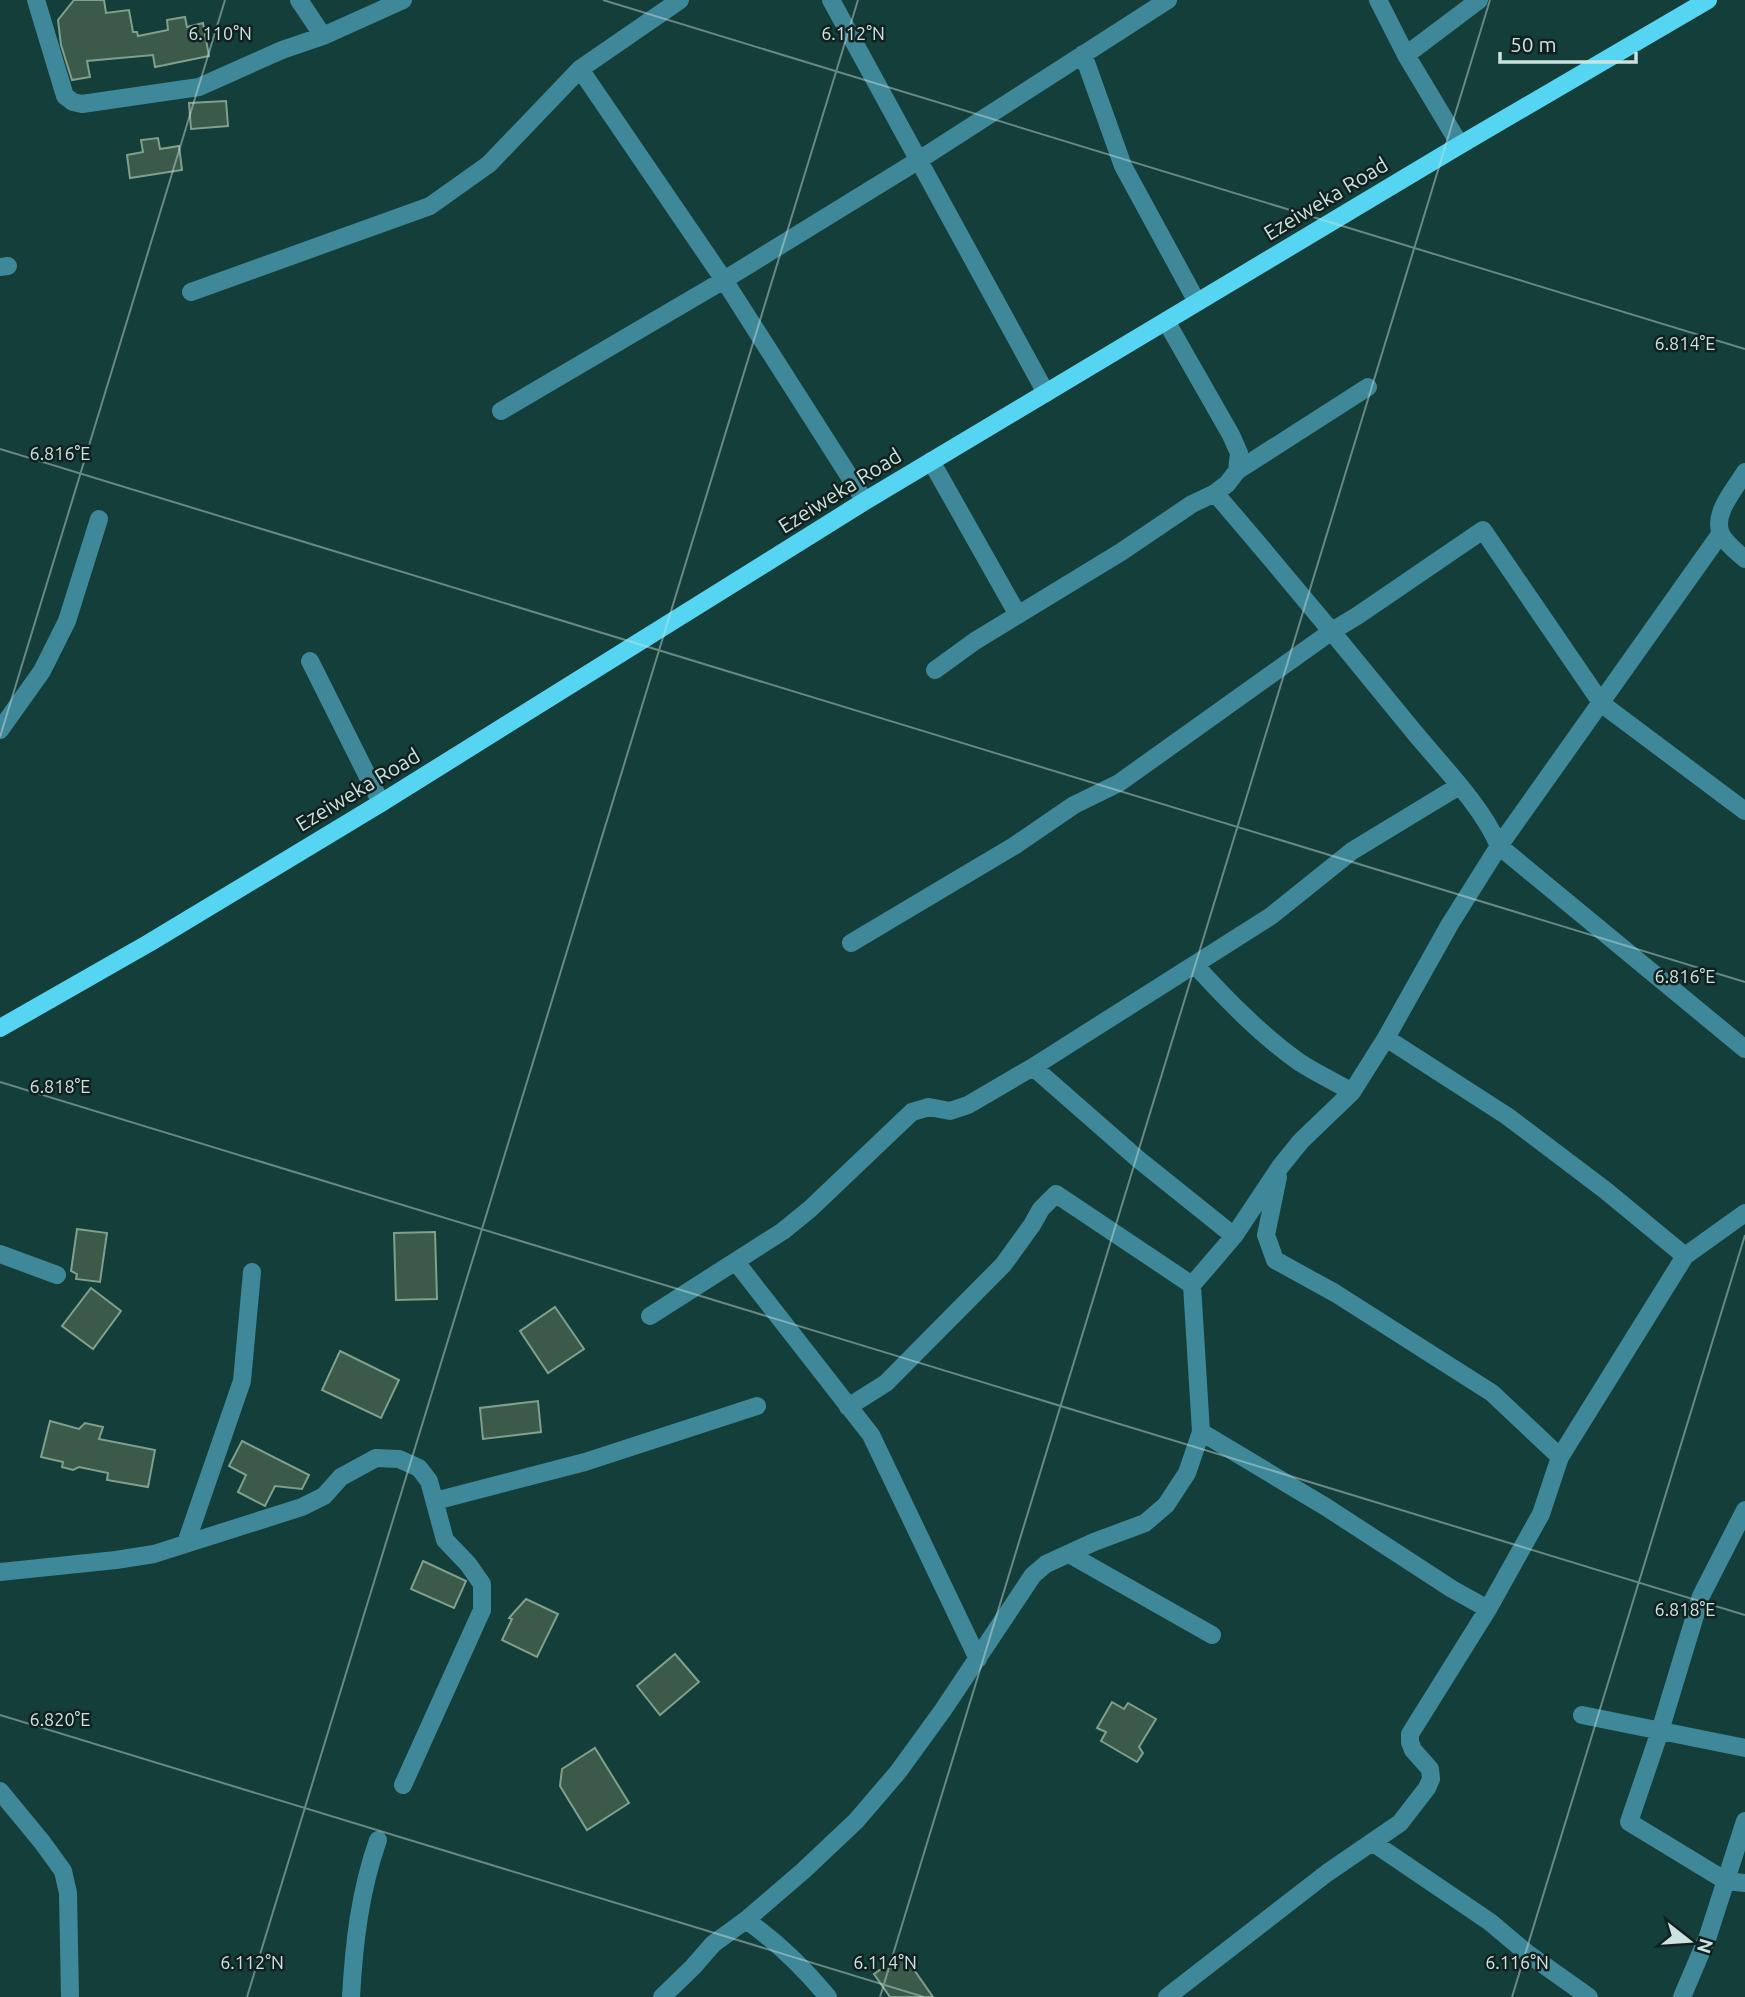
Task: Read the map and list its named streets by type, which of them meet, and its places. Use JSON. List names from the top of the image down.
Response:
{
  "streets": {
    "main road": ["Ezeiweka Road"]
  },
  "scale_bar": "50 m",
  "north": "right",
  "coordinates": [
    "6.110°N",
    "6.112°N",
    "6.814°E",
    "6.816°E",
    "6.818°E",
    "6.820°E",
    "6.114°N",
    "6.116°N"
  ]
}
